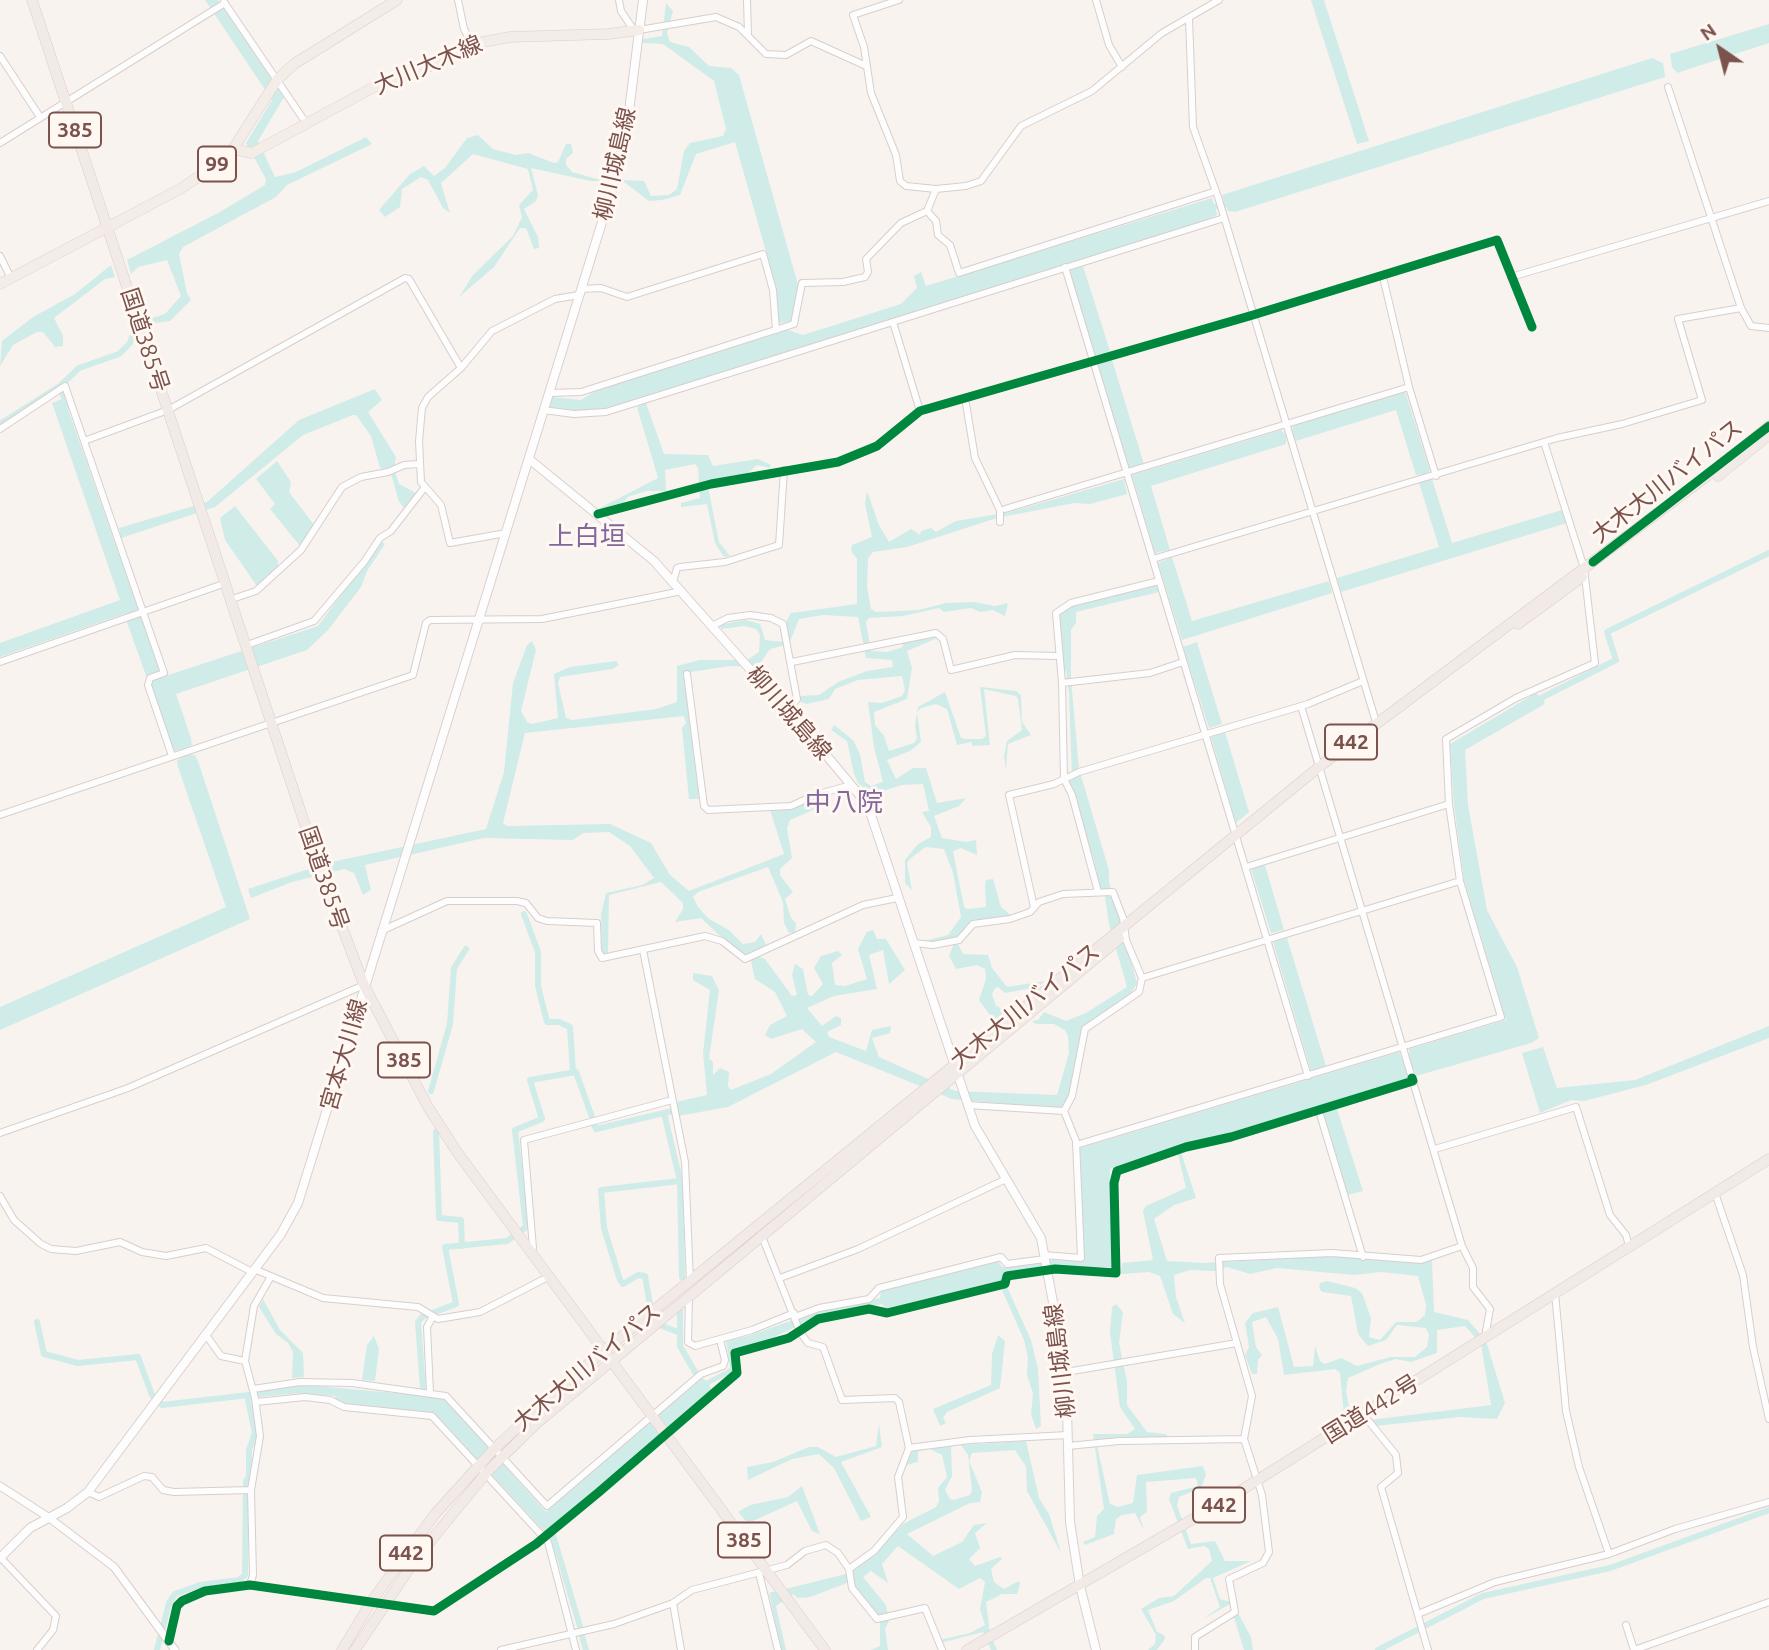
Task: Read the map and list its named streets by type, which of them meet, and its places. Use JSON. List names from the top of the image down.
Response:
{
  "streets": {
    "highway": [
      "385",
      "国道385号",
      "大木大川バイパス",
      "442",
      "国道442号"
    ],
    "main road": [
      "大川大木線",
      "99",
      "柳川城島線",
      "宮本大川線"
    ]
  },
  "crossings": [
    ["大川大木線", "99"],
    ["大川大木線", "柳川城島線"],
    ["99", "国道385号"],
    ["柳川城島線", "大木大川バイパス"],
    ["柳川城島線", "宮本大川線"],
    ["柳川城島線", "国道442号"],
    ["国道385号", "大木大川バイパス"],
    ["国道385号", "宮本大川線"]
  ],
  "districts": ["上白垣", "中八院"],
  "north": "top left"
}
